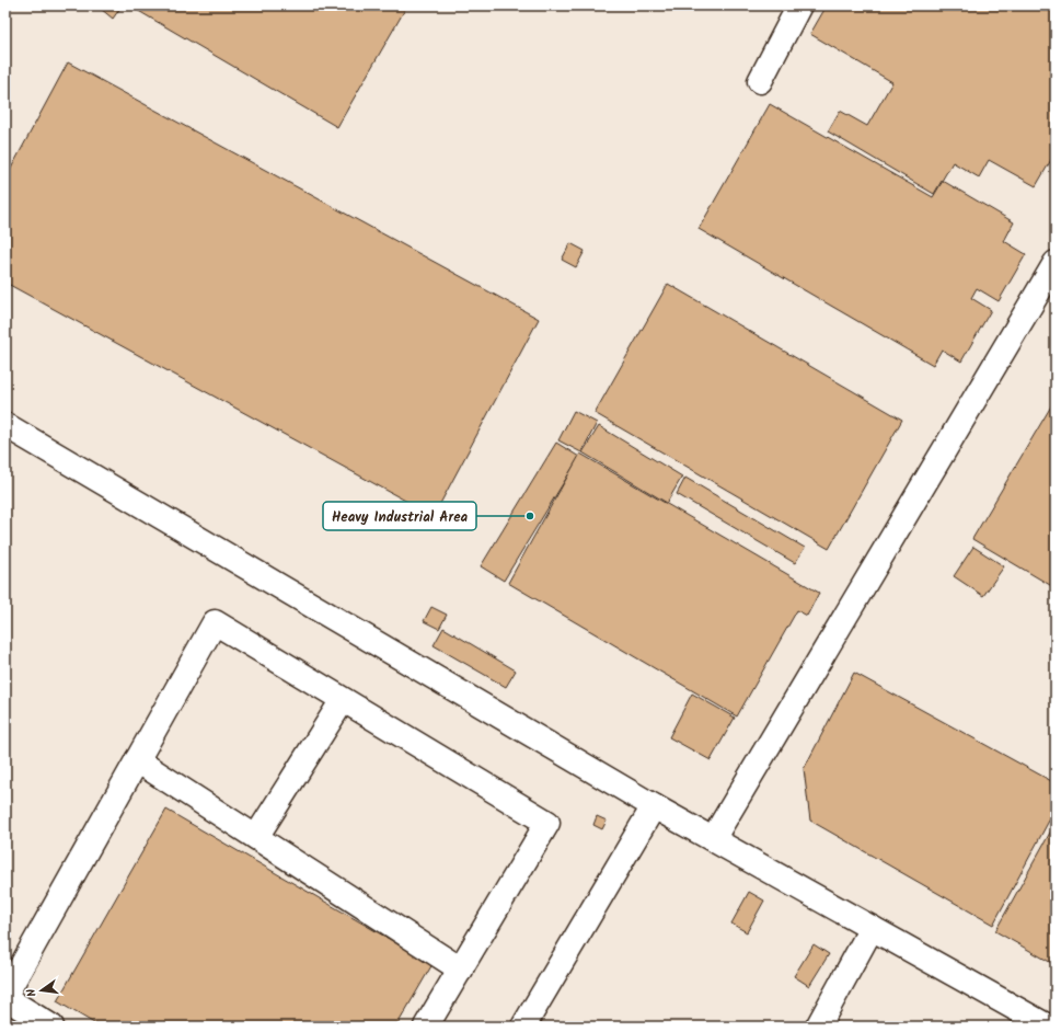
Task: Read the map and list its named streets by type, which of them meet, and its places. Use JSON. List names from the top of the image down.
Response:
{
  "places": ["Heavy Industrial Area"],
  "north": "left"
}
